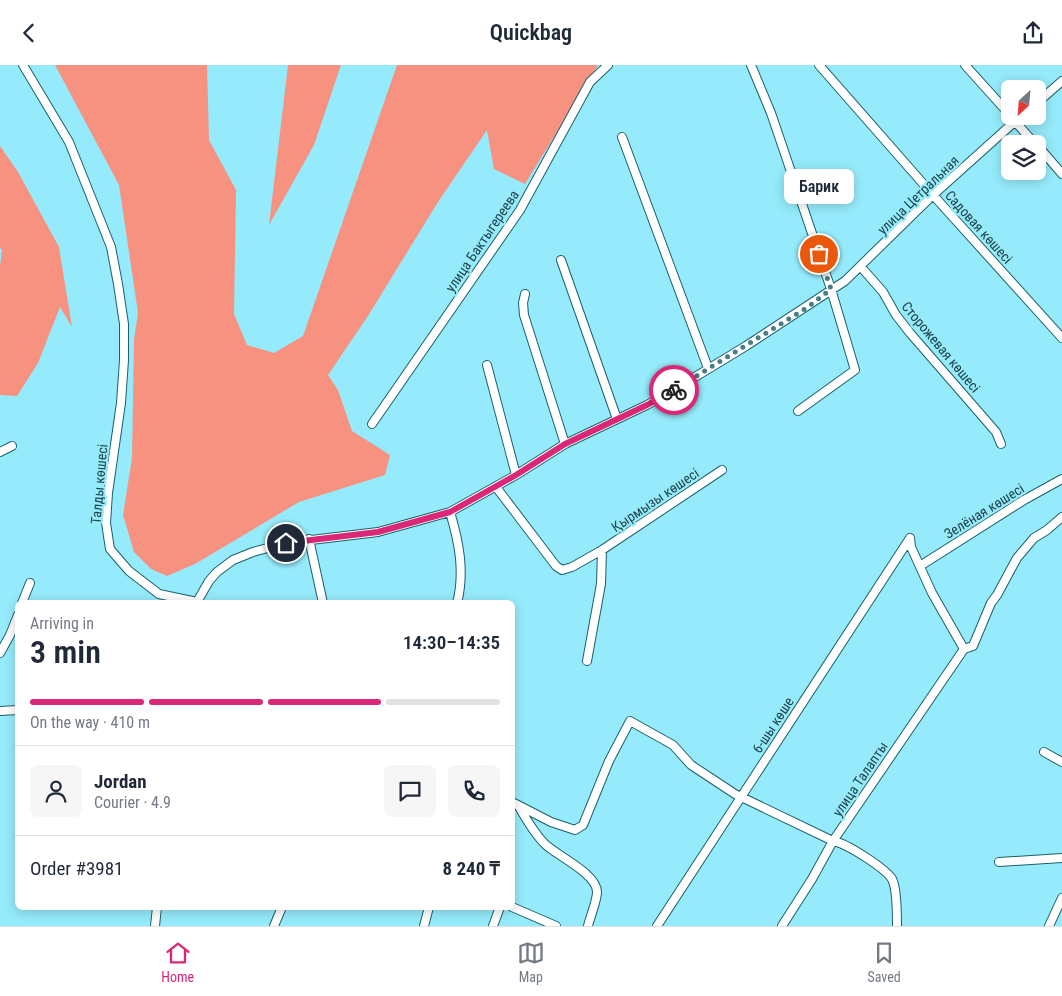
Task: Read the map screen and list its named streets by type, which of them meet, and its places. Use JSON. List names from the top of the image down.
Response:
{
  "streets": {
    "street": [
      "улица Цетральная",
      "Садовая көшесі",
      "улица Бактыгереева",
      "Сторожевая көшесі",
      "Талды көшесі",
      "Қырмызы көшесі",
      "Зелёная көшесі",
      "6-шы көше",
      "улица Талапты"
    ]
  },
  "crossings": [
    ["улица Цетральная", "Садовая көшесі"],
    ["улица Цетральная", "Сторожевая көшесі"],
    ["улица Цетральная", "Талды көшесі"],
    ["Талды көшесі", "Қырмызы көшесі"],
    ["Зелёная көшесі", "6-шы көше"]
  ],
  "places": ["Барик"],
  "north": "bottom left",
  "page": {
    "header": "Quickbag",
    "bubble": "Барик",
    "heading": ["3 min", "Arriving in", "14:30–14:35"],
    "panel": [
      "Jordan",
      "Courier · 4.9",
      "Order #3981",
      "8 240 ₸"
    ],
    "bar": "On the way · 410 m",
    "tabs": ["Home", "Map", "Saved"]
  }
}
